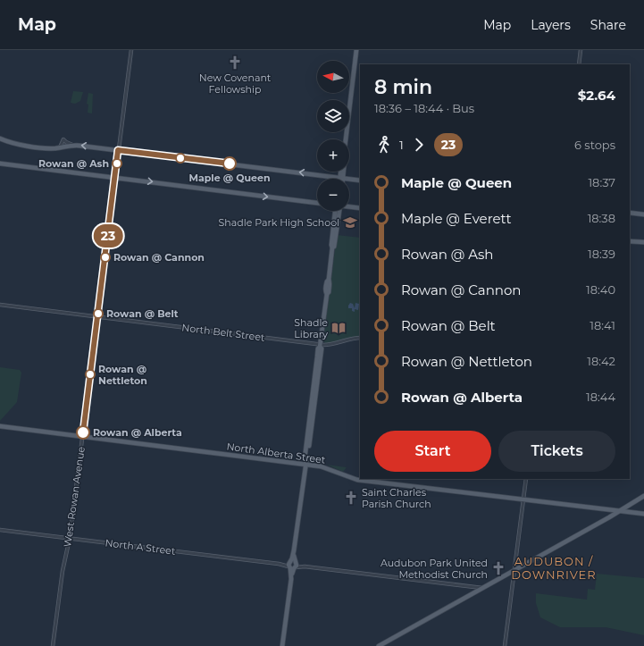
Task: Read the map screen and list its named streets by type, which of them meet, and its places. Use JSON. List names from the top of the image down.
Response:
{
  "streets": {
    "main road": ["North Alberta Street"],
    "street": ["North Belt Street", "West Rowan Avenue", "North A Street"]
  },
  "crossings": [
    ["North Belt Street", "West Rowan Avenue"],
    ["North Alberta Street", "West Rowan Avenue"],
    ["West Rowan Avenue", "North A Street"]
  ],
  "districts": ["AUDUBON / DOWNRIVER"],
  "places": {
    "church": ["New Covenant Fellowship", "Saint Charles Parish Church", "Audubon Park United Methodist Church"],
    "other": [
      "Rowan @ Ash",
      "Maple @ Queen",
      "Rowan @ Cannon",
      "Rowan @ Belt",
      "Rowan @ Nettleton",
      "Rowan @ Alberta"
    ],
    "school or university": ["Shadle Park High School"],
    "library": ["Shadle Library"]
  },
  "lines": ["bus line 23"],
  "north": "left",
  "page": {
    "header": "Map",
    "nav": ["Map", "Layers", "Share"],
    "on_map": "23",
    "map_buttons": ["+", "−"],
    "heading": ["8 min", "18:36 – 18:44 · Bus", "$2.64"],
    "legs": ["1", "23", "6 stops"],
    "list": [
      {
        "name": "Maple @ Queen",
        "value": "18:37"
      },
      {
        "name": "Maple @ Everett",
        "value": "18:38"
      },
      {
        "name": "Rowan @ Ash",
        "value": "18:39"
      },
      {
        "name": "Rowan @ Cannon",
        "value": "18:40"
      },
      {
        "name": "Rowan @ Belt",
        "value": "18:41"
      },
      {
        "name": "Rowan @ Nettleton",
        "value": "18:42"
      },
      {
        "name": "Rowan @ Alberta",
        "value": "18:44"
      }
    ],
    "buttons": ["Start", "Tickets"]
  }
}
